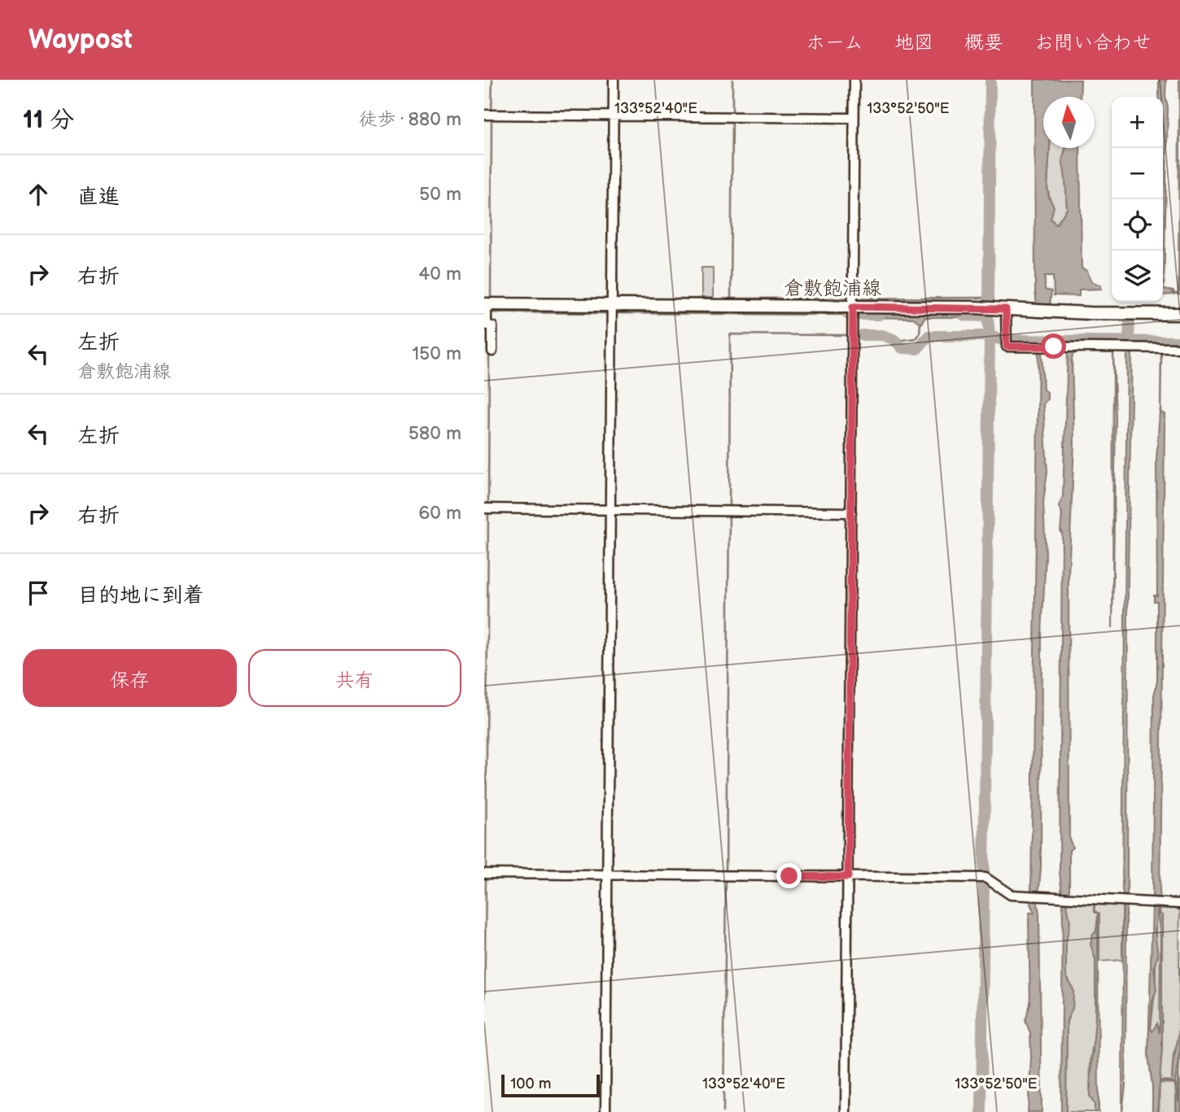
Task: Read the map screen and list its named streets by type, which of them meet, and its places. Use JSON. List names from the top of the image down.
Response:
{
  "streets": {
    "main road": ["倉敷飽浦線"]
  },
  "scale_bar": "100 m",
  "north": "top",
  "page": {
    "header": "Waypost",
    "nav": [
      "ホーム",
      "地図",
      "概要",
      "お問い合わせ"
    ],
    "heading": ["11 分", "徒歩 · 880 m"],
    "map_buttons": ["+", "−"],
    "list": [
      ["直進", "50 m"],
      ["右折", "40 m"],
      ["左折", "倉敷飽浦線", "150 m"],
      ["左折", "580 m"],
      ["右折", "60 m"],
      "目的地に到着"
    ],
    "buttons": ["保存", "共有"],
    "scale": "100 m"
  },
  "coordinates": ["133°52'40\"E", "133°52'50\"E"]
}
